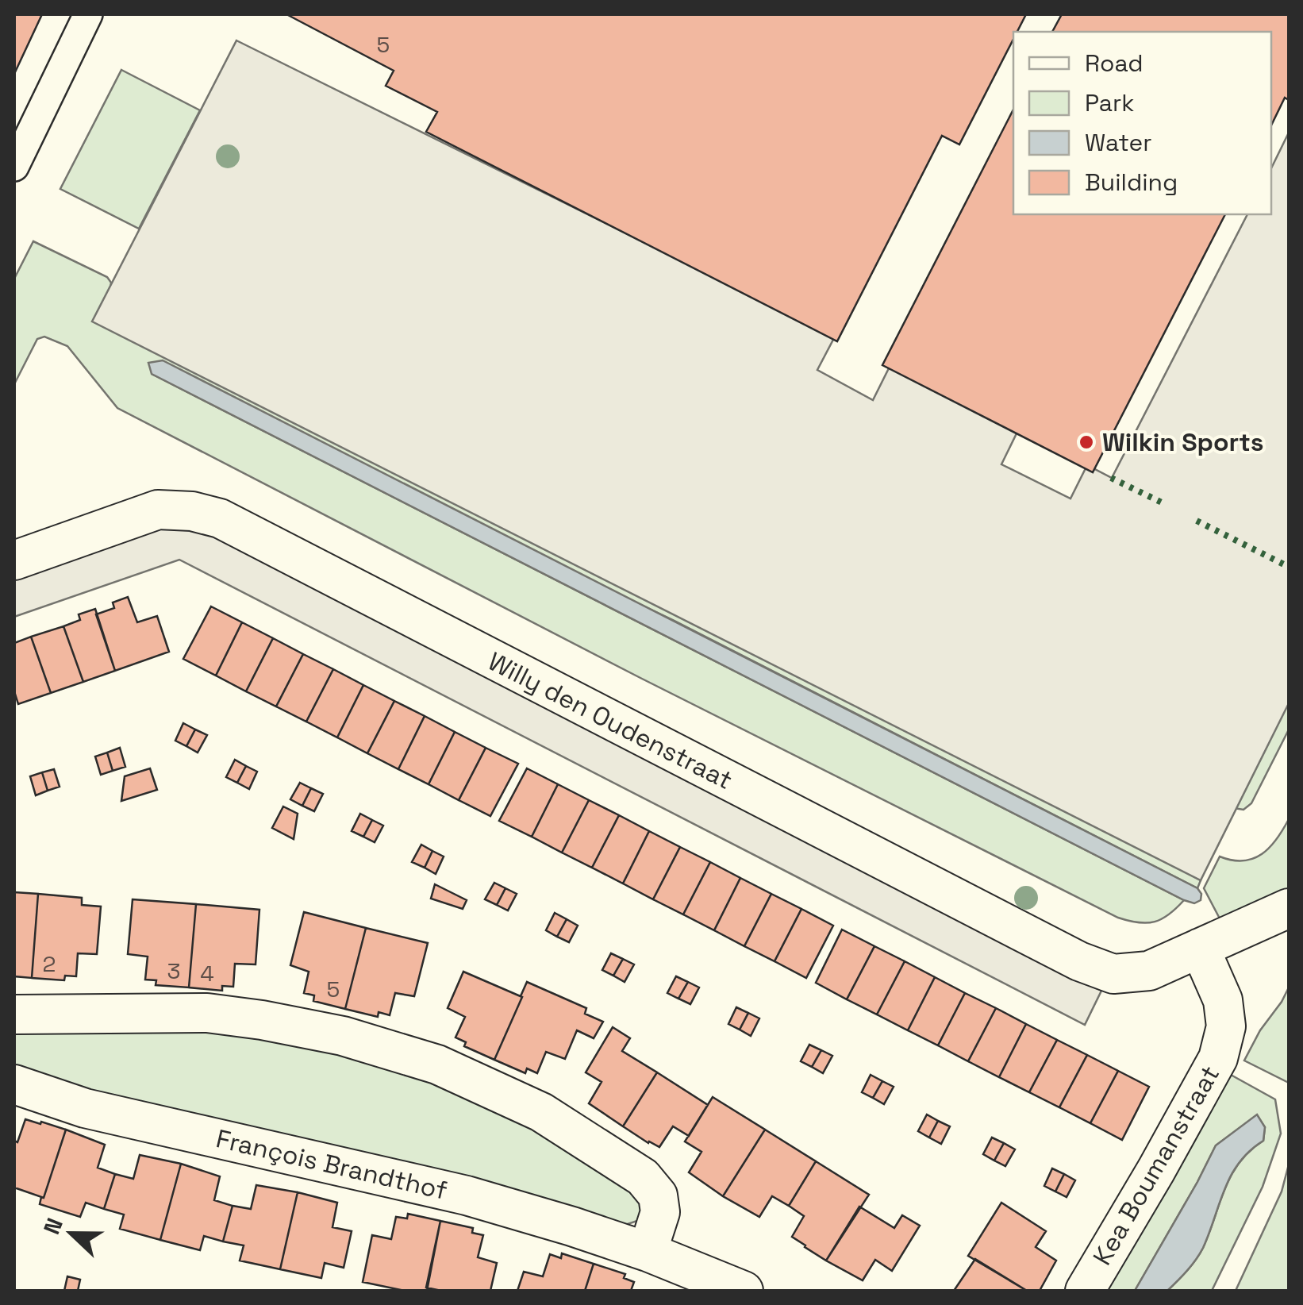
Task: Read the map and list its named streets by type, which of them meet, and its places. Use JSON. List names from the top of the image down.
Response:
{
  "streets": {
    "street": ["Willy den Oudenstraat", "François Brandthof", "Kea Boumanstraat"]
  },
  "crossings": [
    ["Willy den Oudenstraat", "Kea Boumanstraat"]
  ],
  "places": ["Wilkin Sports"],
  "house_numbers": [
    "5",
    "2",
    "3",
    "4",
    "5"
  ],
  "legend": [
    "Road",
    "Park",
    "Water",
    "Building"
  ],
  "north": "left"
}
